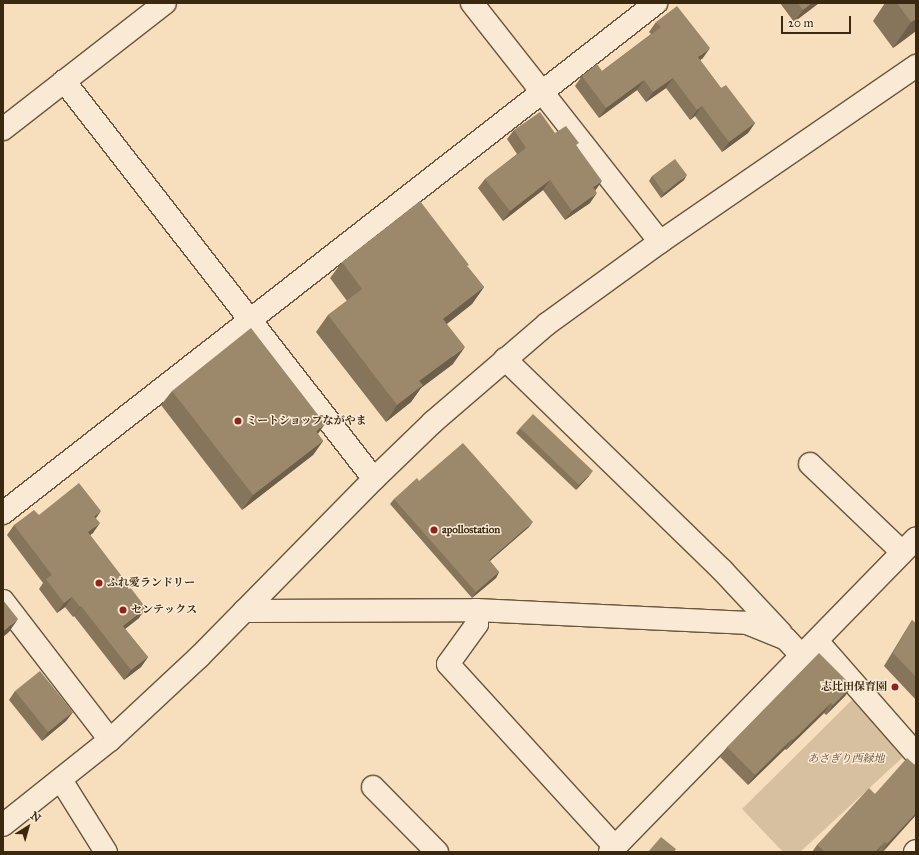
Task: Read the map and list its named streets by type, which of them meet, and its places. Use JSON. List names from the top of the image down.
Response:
{
  "parks": ["あさぎり西緑地"],
  "places": [
    "ミートショップながやま",
    "apollostation",
    "ふれ愛ランドリー",
    "センテックス",
    "志比田保育園"
  ],
  "scale_bar": "20 m",
  "north": "top right"
}
